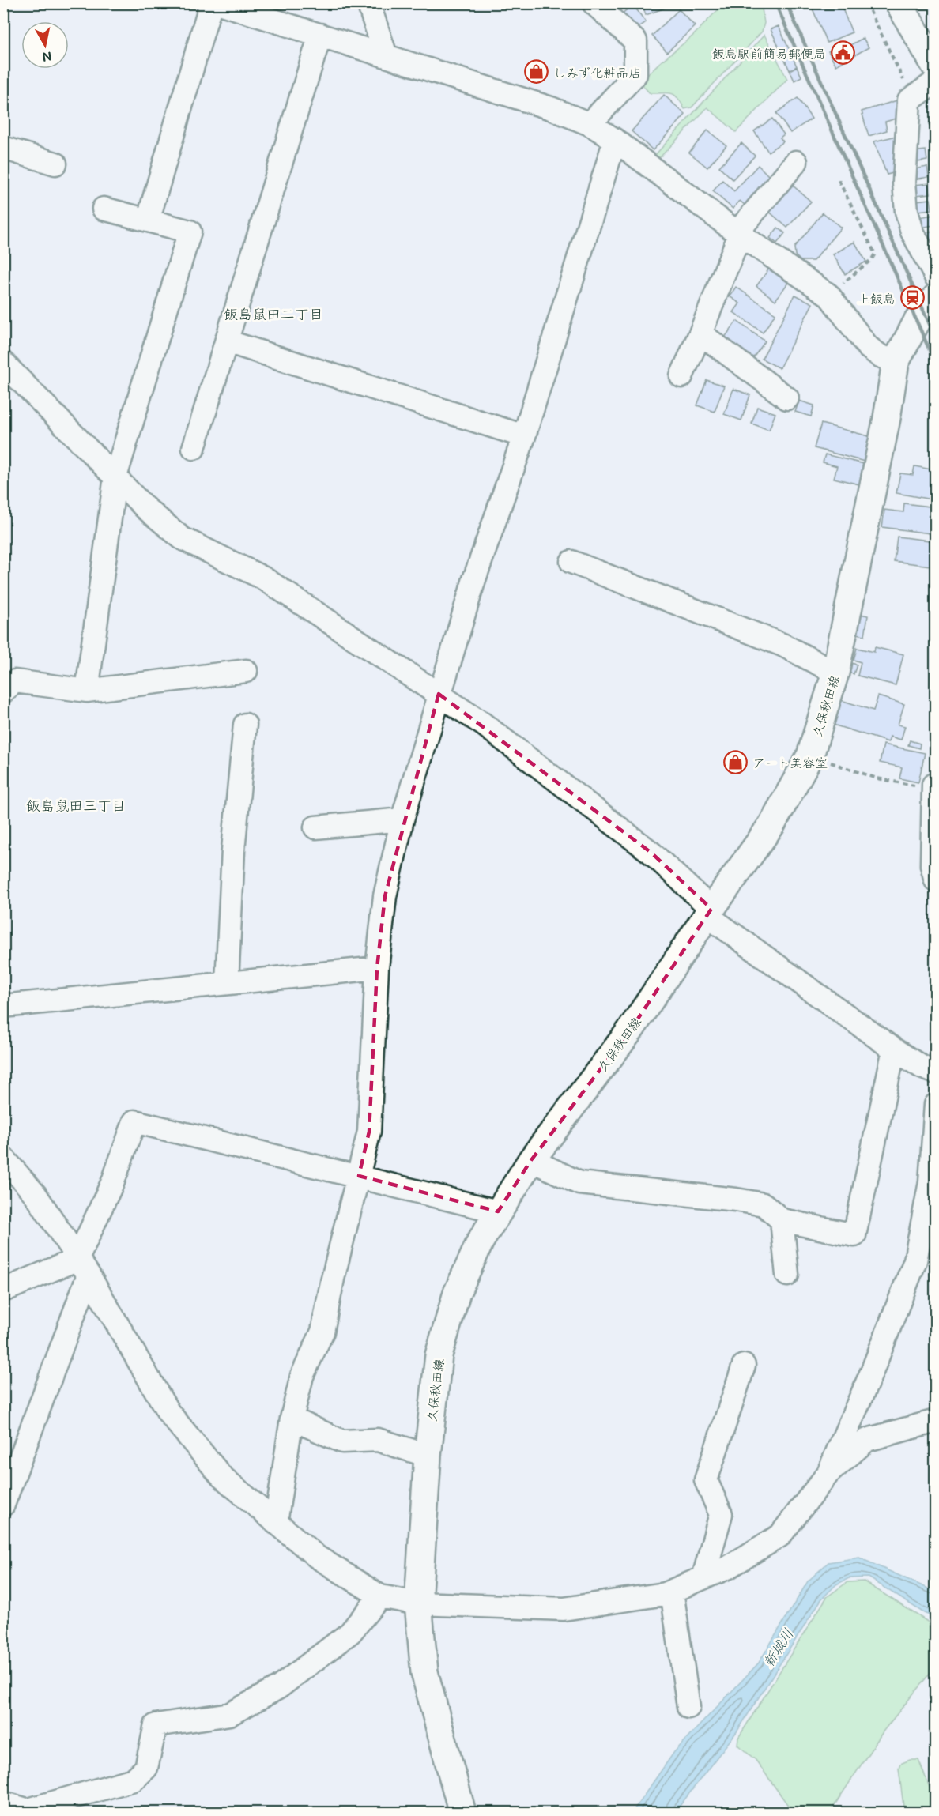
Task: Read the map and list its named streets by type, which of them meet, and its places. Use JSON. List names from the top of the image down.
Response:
{
  "streets": {
    "main road": ["久保秋田線"]
  },
  "districts": ["飯島鼠田二丁目", "飯島鼠田三丁目"],
  "water": ["新城川"],
  "places": {
    "public building": ["飯島駅前簡易郵便局"],
    "shop": ["しみず化粧品店", "アート美容室"],
    "station": ["上飯島"]
  },
  "north": "bottom"
}
